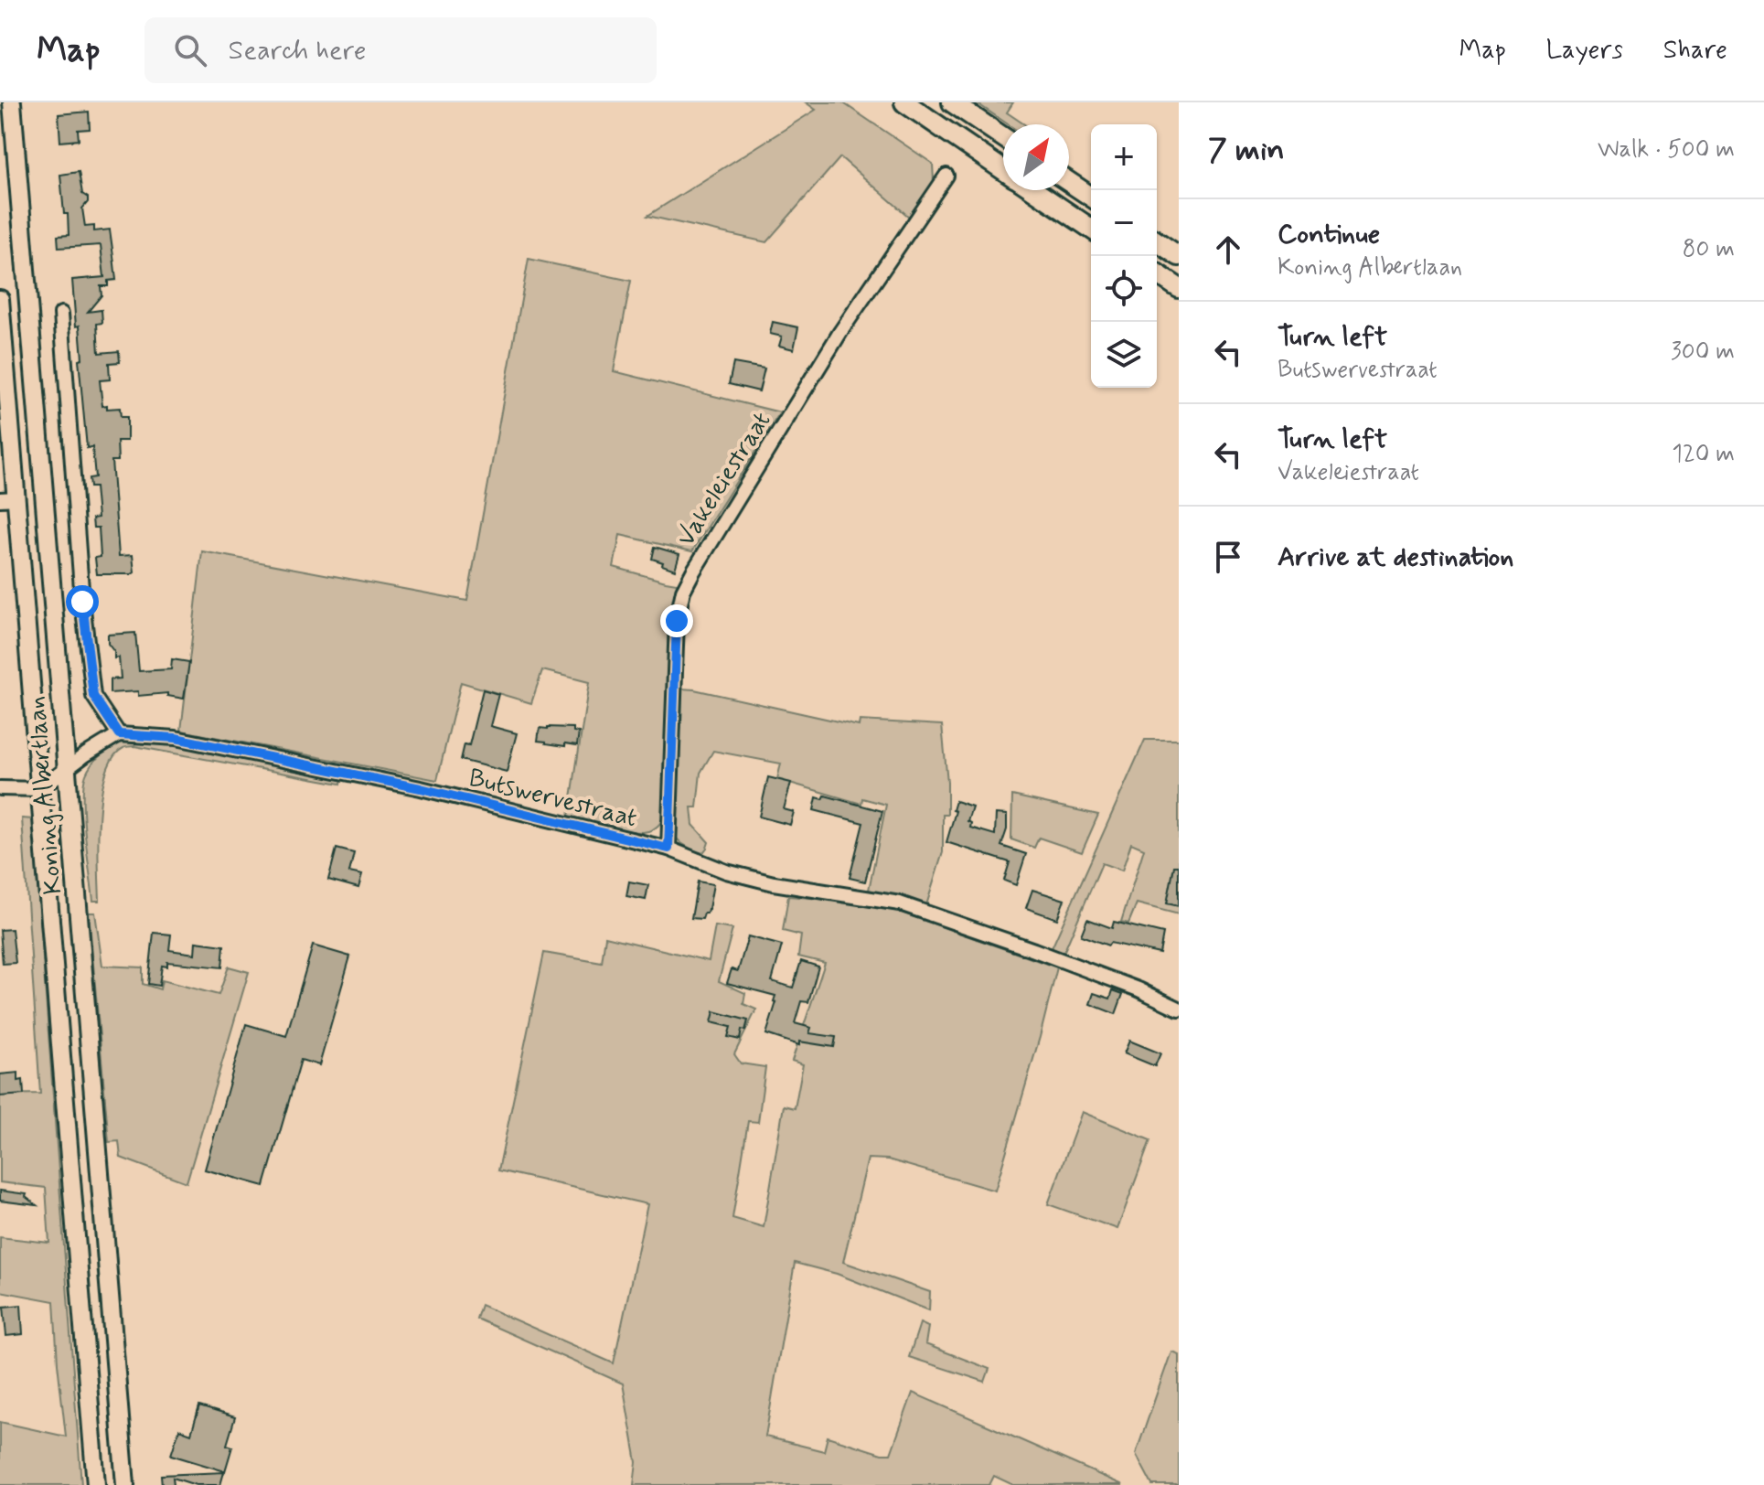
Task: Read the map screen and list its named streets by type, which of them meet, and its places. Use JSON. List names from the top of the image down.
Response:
{
  "streets": {
    "main road": ["Koning Albertlaan"],
    "street": ["Vakeleiestraat", "Butswervestraat"]
  },
  "crossings": [
    ["Vakeleiestraat", "Butswervestraat"]
  ],
  "north": "top right",
  "page": {
    "header": "Map",
    "search": "Search here",
    "nav": ["Map", "Layers", "Share"],
    "heading": ["7 min", "Walk · 500 m"],
    "map_buttons": ["+", "−"],
    "list": [
      ["Continue", "Koning Albertlaan", "80 m"],
      ["Turn left", "Butswervestraat", "300 m"],
      ["Turn left", "Vakeleiestraat", "120 m"],
      "Arrive at destination"
    ]
  }
}
